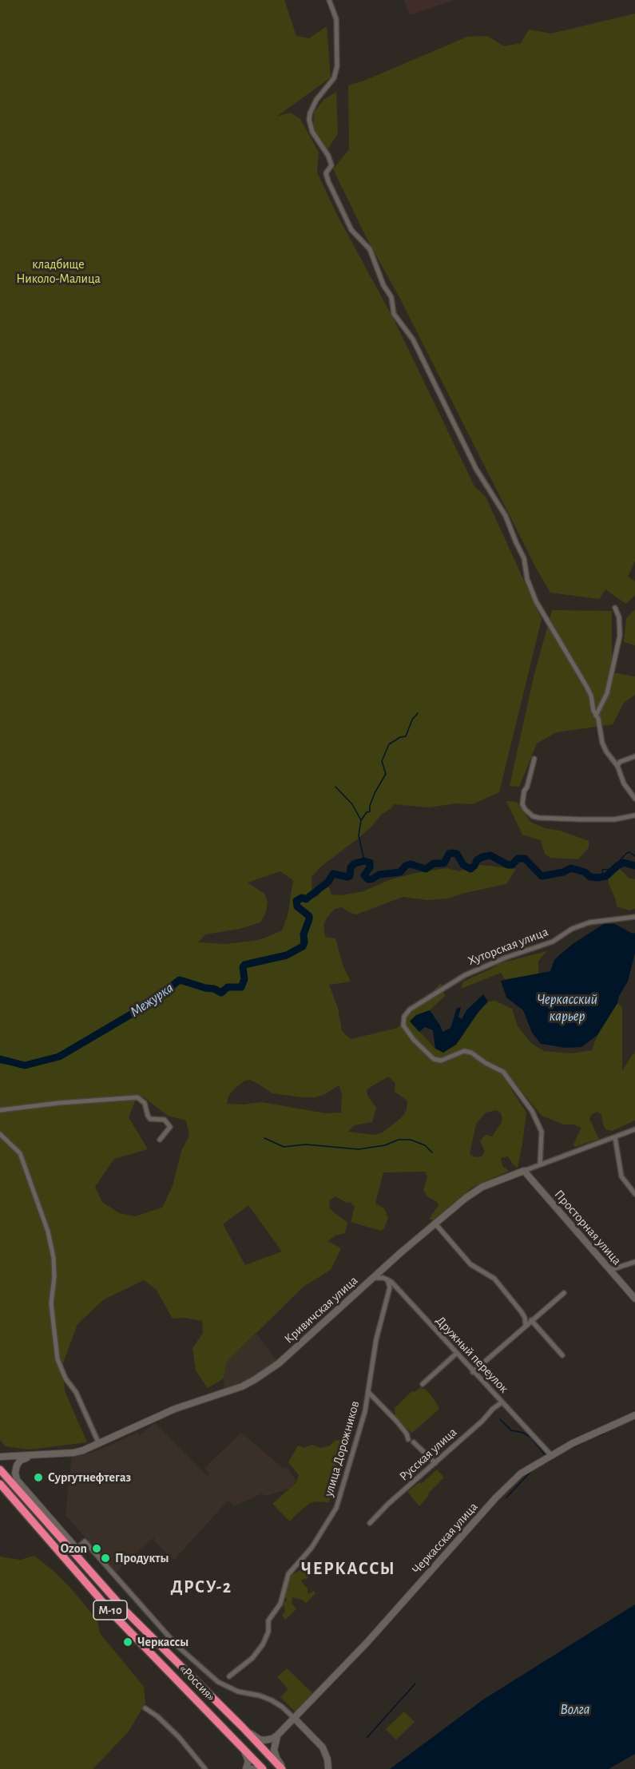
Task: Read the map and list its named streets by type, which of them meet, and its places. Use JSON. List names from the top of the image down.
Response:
{
  "streets": {
    "highway": ["М-10", "«Россия»"],
    "street": [
      "Хуторская улица",
      "Просторная улица",
      "Кривичская улица",
      "Дружный переулок",
      "улица Дорожников",
      "Русская улица",
      "Черкасская улица"
    ]
  },
  "crossings": [
    ["Хуторская улица", "Кривичская улица"],
    ["Просторная улица", "Кривичская улица"],
    ["Дружный переулок", "улица Дорожников"],
    ["Дружный переулок", "Русская улица"],
    ["Дружный переулок", "Черкасская улица"],
    ["М-10", "«Россия»"]
  ],
  "districts": ["ЧЕРКАССЫ", "ДРСУ-2"],
  "water": ["Межурка", "Черкасский карьер", "Волга"],
  "parks": ["кладбище Николо-Малица"],
  "places": [
    "Сургутнефтегаз",
    "Ozon",
    "Продукты",
    "Черкассы"
  ]
}
